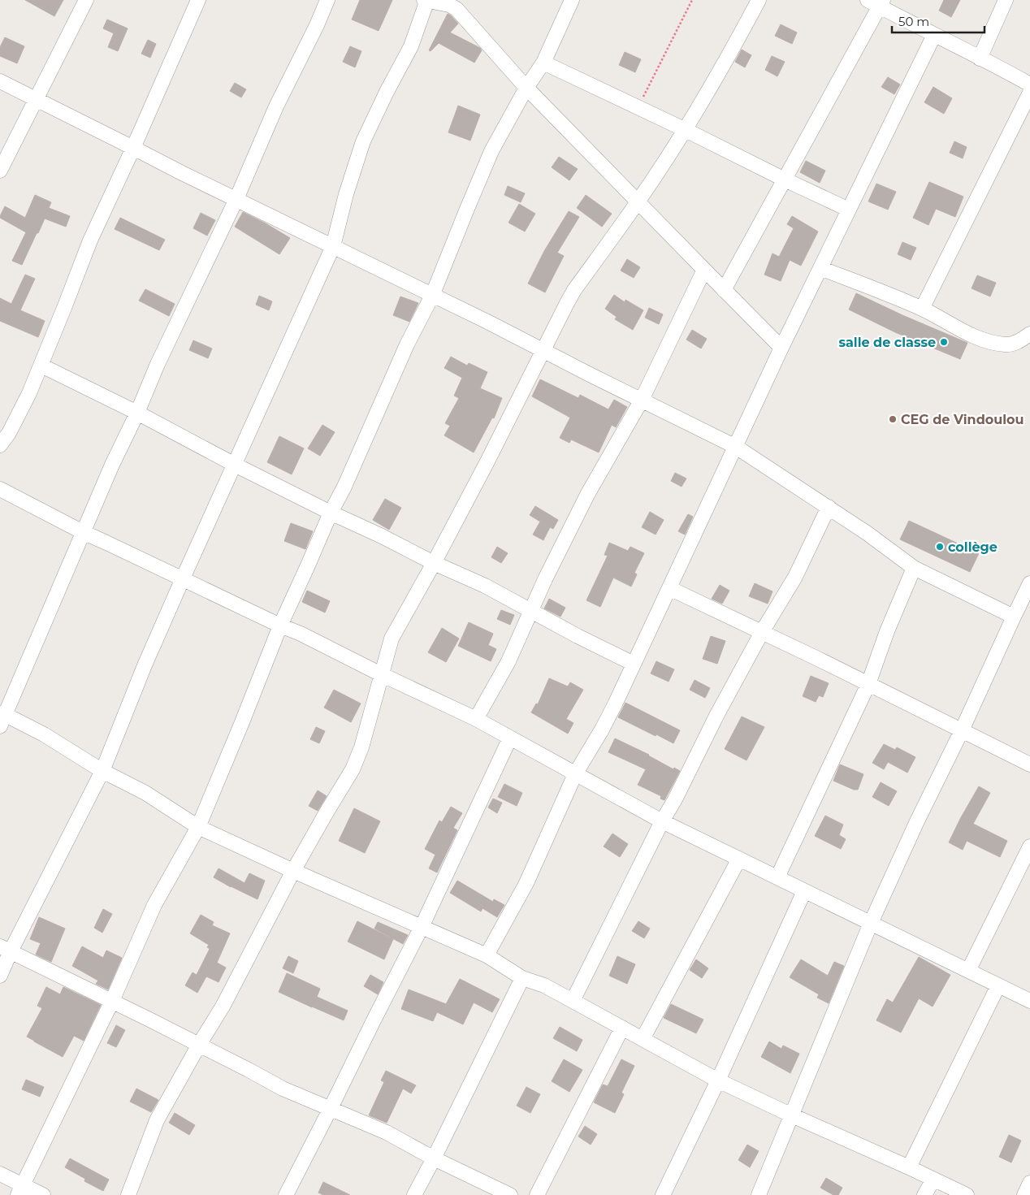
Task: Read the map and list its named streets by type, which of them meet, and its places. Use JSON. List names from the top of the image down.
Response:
{
  "places": ["salle de classe", "CEG de Vindoulou", "collège"],
  "scale_bar": "50 m"
}
